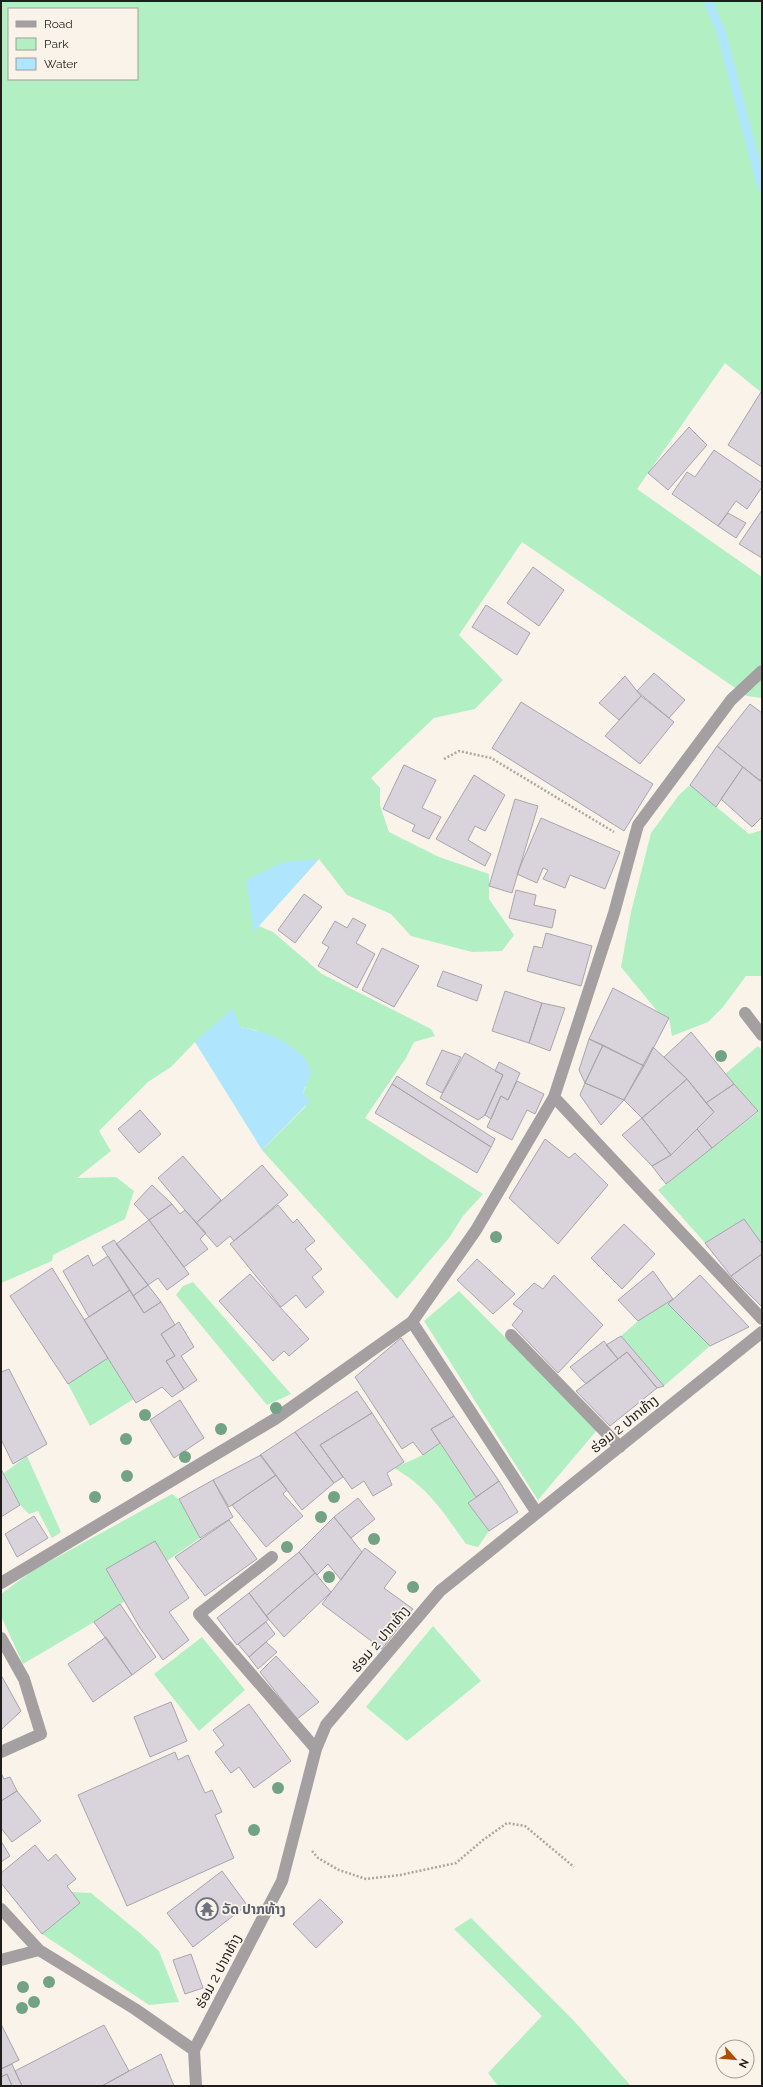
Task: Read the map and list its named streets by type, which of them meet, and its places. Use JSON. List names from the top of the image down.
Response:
{
  "streets": {
    "street": ["ຮ່ອມ 2 ປາກທ້າງ"]
  },
  "places": {
    "temple": ["ວັດ ປາກທ້າງ"]
  },
  "legend": ["Road", "Park", "Water"],
  "north": "bottom right"
}
